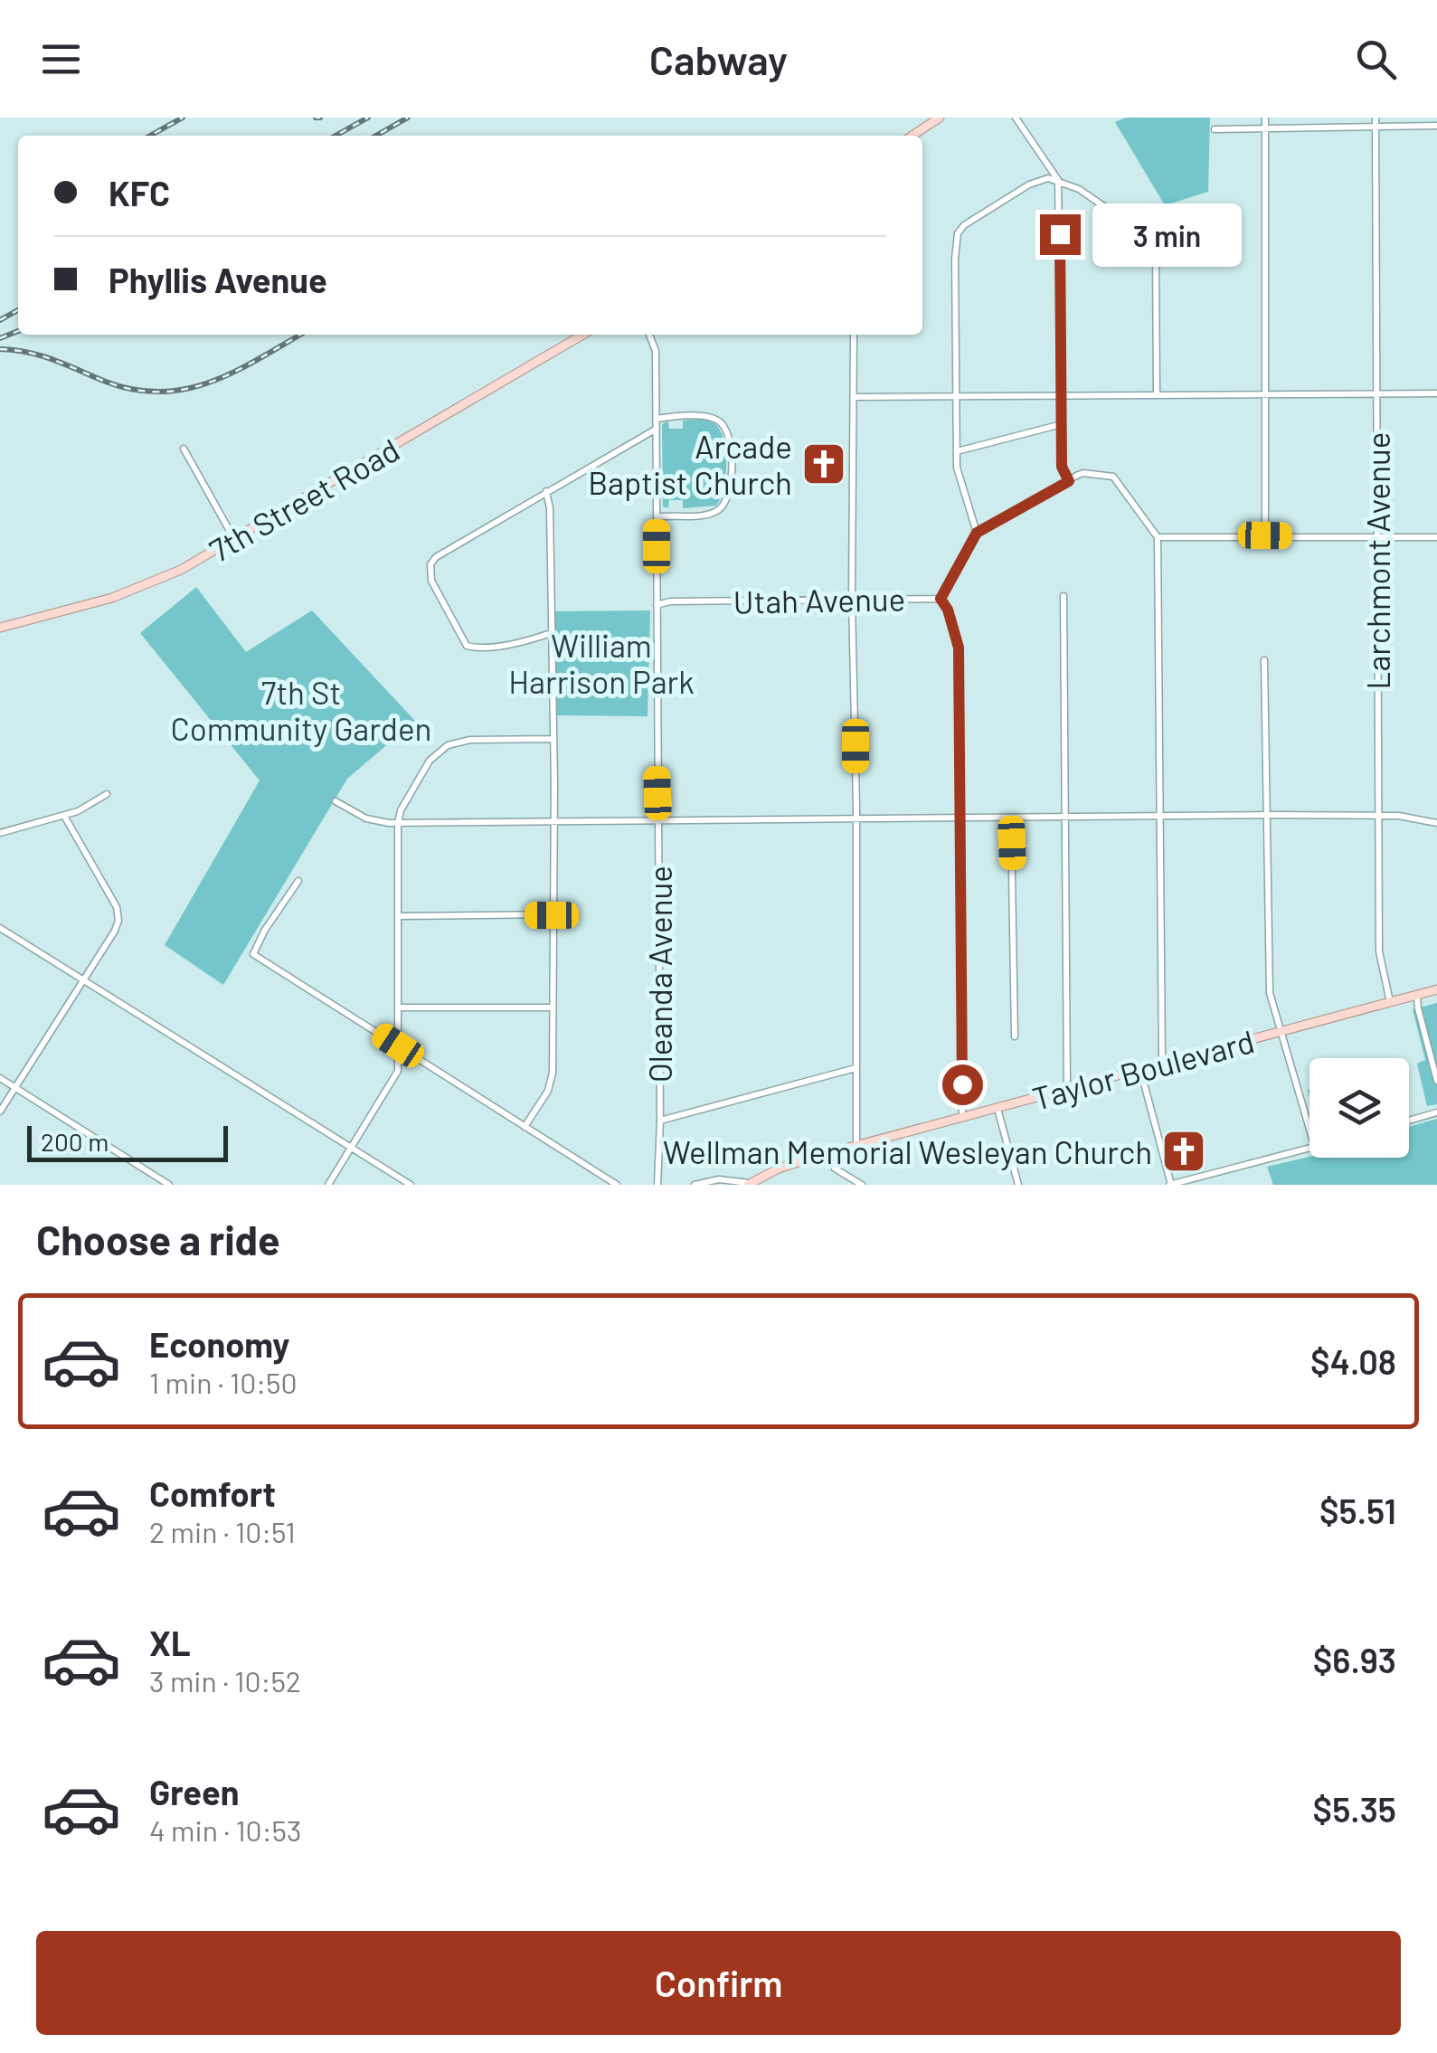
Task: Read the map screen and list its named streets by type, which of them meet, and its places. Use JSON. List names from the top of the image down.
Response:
{
  "streets": {
    "main road": ["7th Street Road", "Taylor Boulevard"],
    "street": ["Larchmont Avenue", "Utah Avenue", "Oleanda Avenue"]
  },
  "crossings": [
    ["Larchmont Avenue", "Taylor Boulevard"],
    ["Utah Avenue", "Oleanda Avenue"]
  ],
  "parks": ["William Harrison Park", "7th St Community Garden"],
  "places": {
    "church": ["Arcade Baptist Church", "Wellman Memorial Wesleyan Church"]
  },
  "scale_bar": "200 m",
  "page": {
    "header": "Cabway",
    "banner": ["KFC", "Phyllis Avenue"],
    "bubble": "3 min",
    "scale": "200 m",
    "heading": "Choose a ride",
    "list": [
      {
        "name": "Economy",
        "note": "1 min · 10:50",
        "value": "$4.08"
      },
      {
        "name": "Comfort",
        "note": "2 min · 10:51",
        "value": "$5.51"
      },
      {
        "name": "XL",
        "note": "3 min · 10:52",
        "value": "$6.93"
      },
      {
        "name": "Green",
        "note": "4 min · 10:53",
        "value": "$5.35"
      }
    ],
    "buttons": "Confirm"
  }
}
